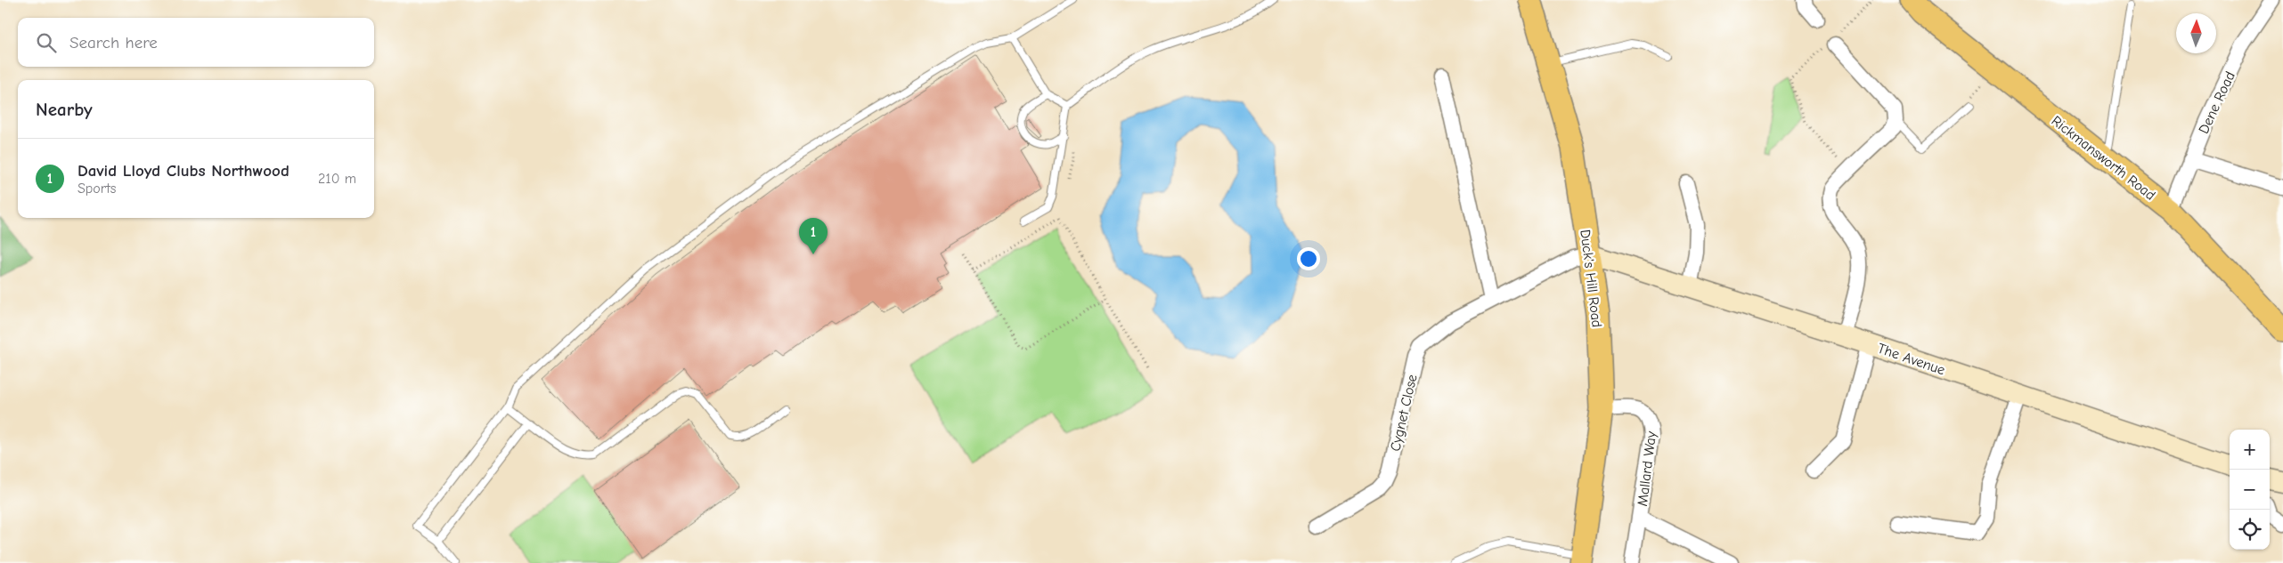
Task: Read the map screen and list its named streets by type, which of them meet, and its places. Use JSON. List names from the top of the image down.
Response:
{
  "streets": {
    "main road": ["Rickmansworth Road", "Duck's Hill Road"],
    "street": [
      "Dene Road",
      "The Avenue",
      "Cygnet Close",
      "Mallard Way"
    ]
  },
  "crossings": [
    ["Dene Road", "Rickmansworth Road"],
    ["Duck's Hill Road", "The Avenue"],
    ["Duck's Hill Road", "Cygnet Close"],
    ["Duck's Hill Road", "Mallard Way"],
    ["The Avenue", "Cygnet Close"]
  ],
  "north": "top",
  "page": {
    "search": "Search here",
    "heading": "Nearby",
    "list": [
      {
        "mark": "1",
        "name": "David Lloyd Clubs Northwood",
        "note": "Sports",
        "value": "210 m"
      }
    ],
    "pins": "1",
    "map_buttons": ["+", "−"]
  }
}
